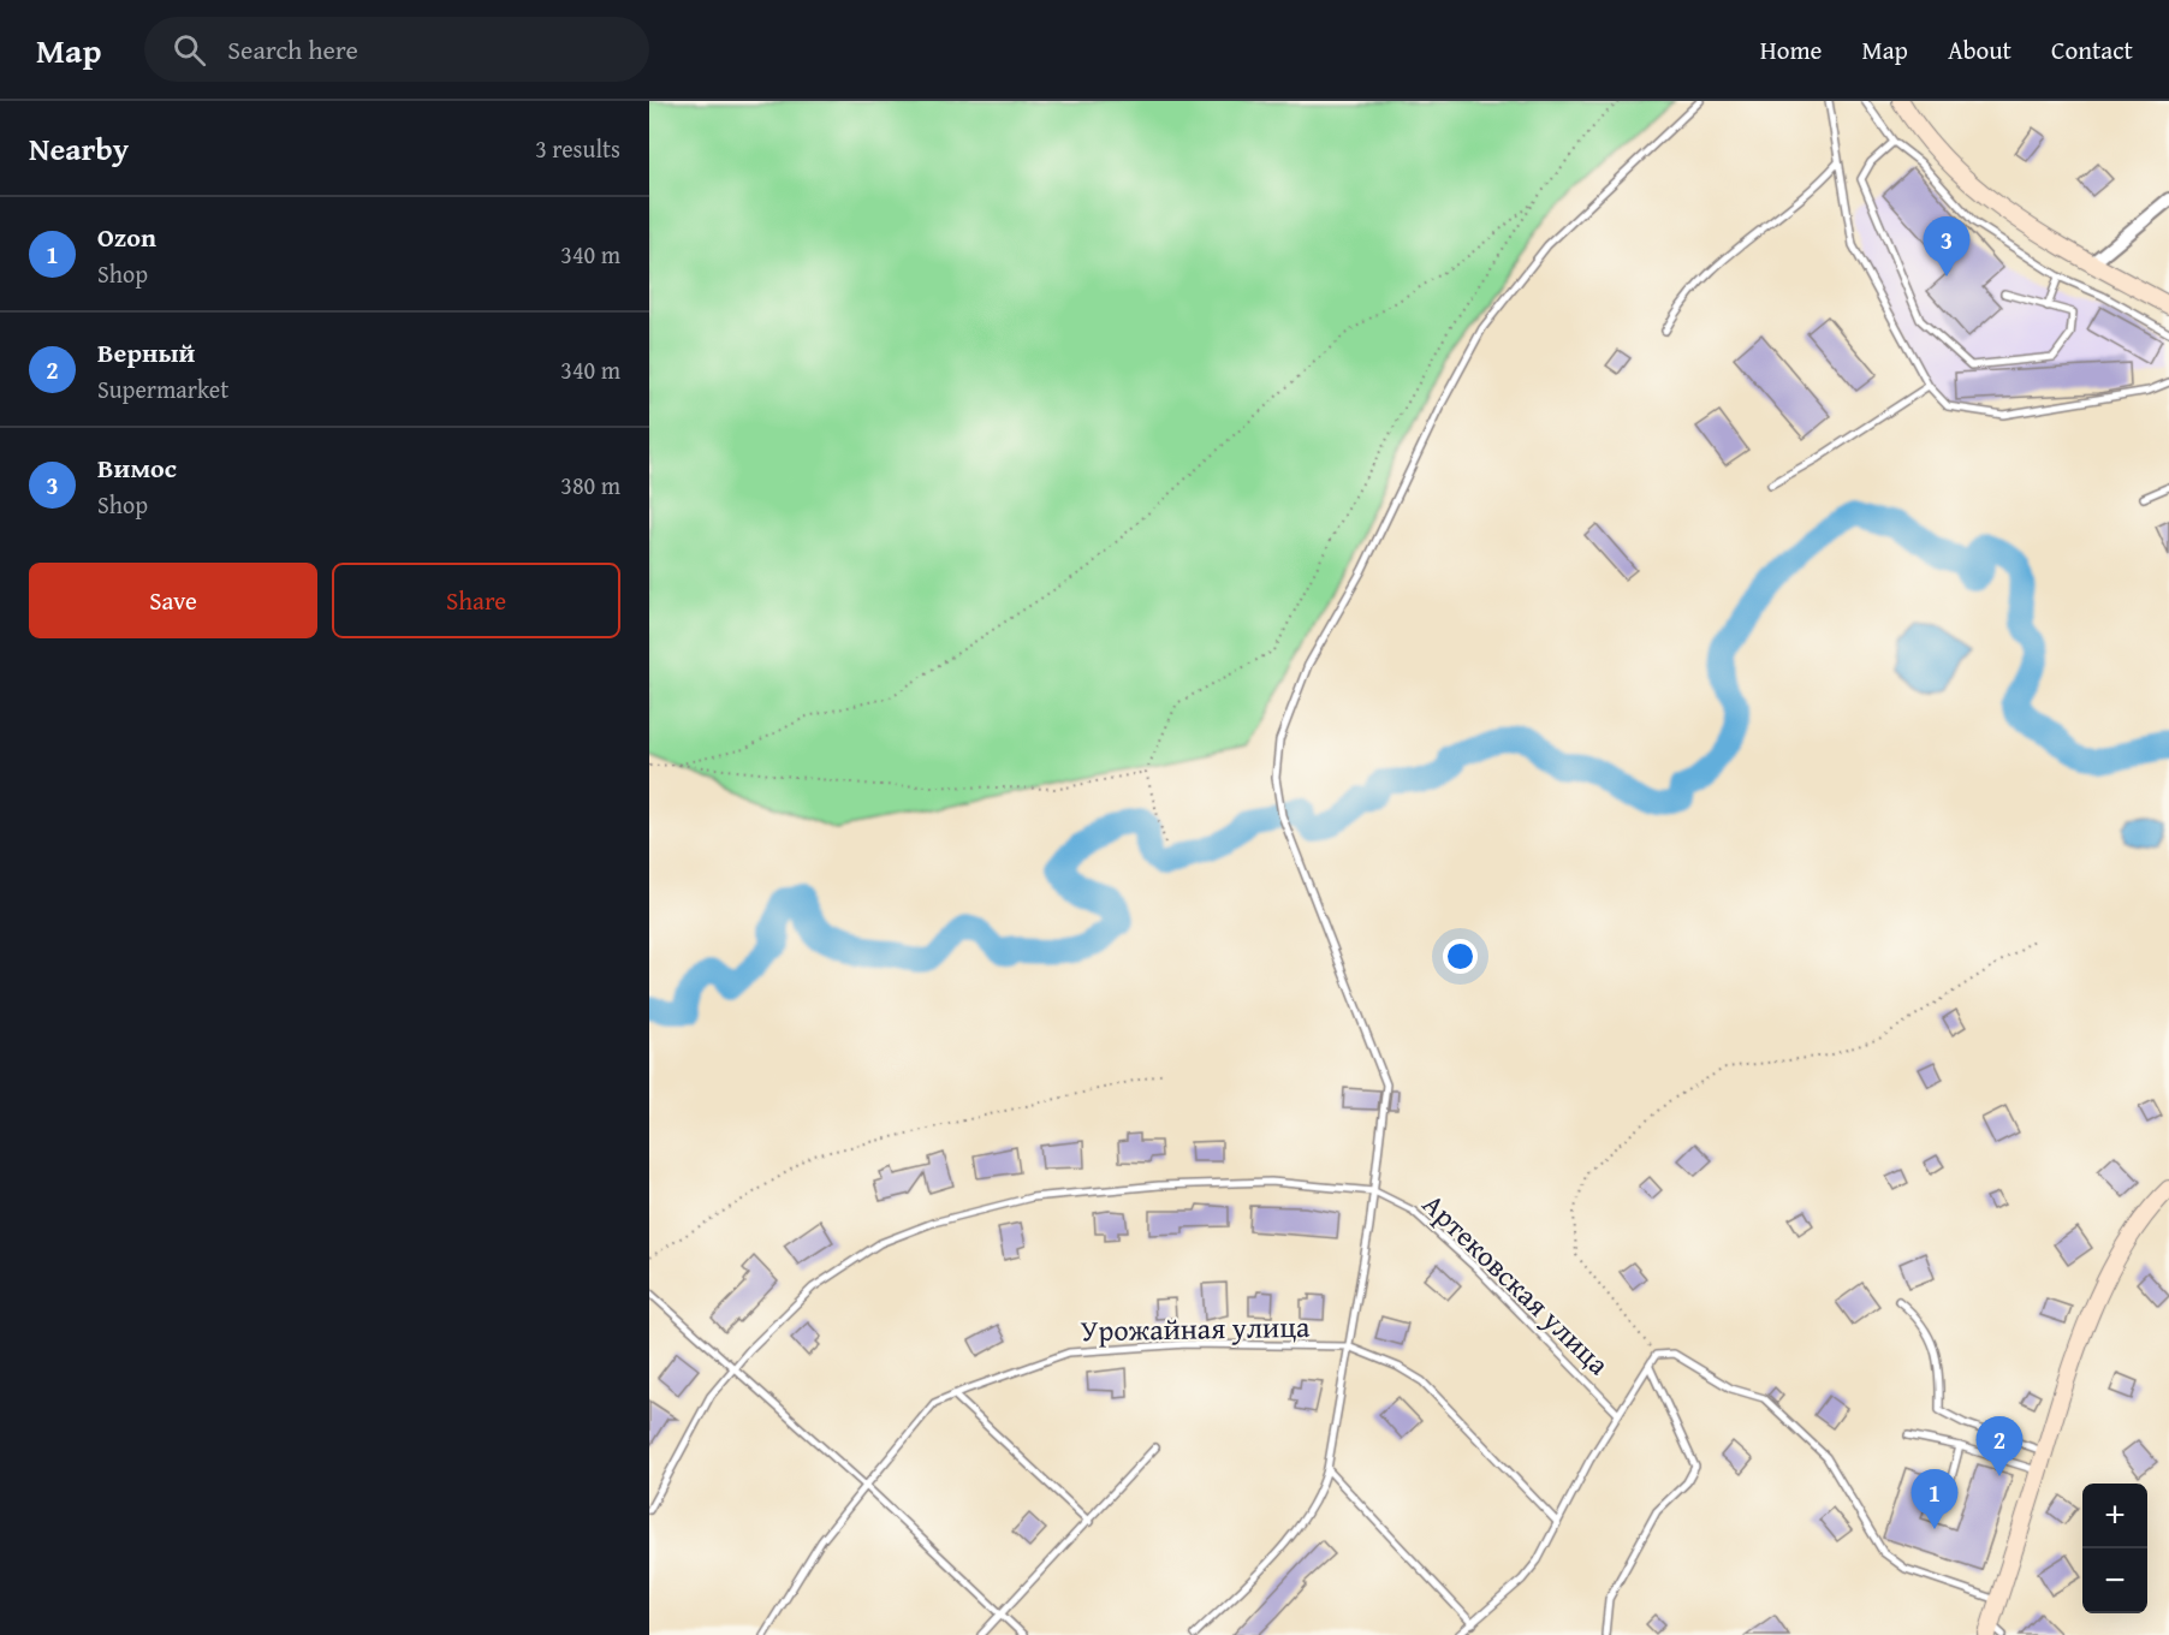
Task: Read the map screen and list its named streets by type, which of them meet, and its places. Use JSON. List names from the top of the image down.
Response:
{
  "streets": {
    "lane": ["Артековская улица", "Урожайная улица"]
  },
  "page": {
    "header": "Map",
    "search": "Search here",
    "nav": [
      "Home",
      "Map",
      "About",
      "Contact"
    ],
    "heading": ["Nearby", "3 results"],
    "list": [
      {
        "mark": "1",
        "name": "Ozon",
        "note": "Shop",
        "value": "340 m"
      },
      {
        "mark": "2",
        "name": "Верный",
        "note": "Supermarket",
        "value": "340 m"
      },
      {
        "mark": "3",
        "name": "Вимос",
        "note": "Shop",
        "value": "380 m"
      }
    ],
    "pins": ["3", "2", "1"],
    "buttons": ["Save", "Share"],
    "map_buttons": ["+", "−"]
  }
}
